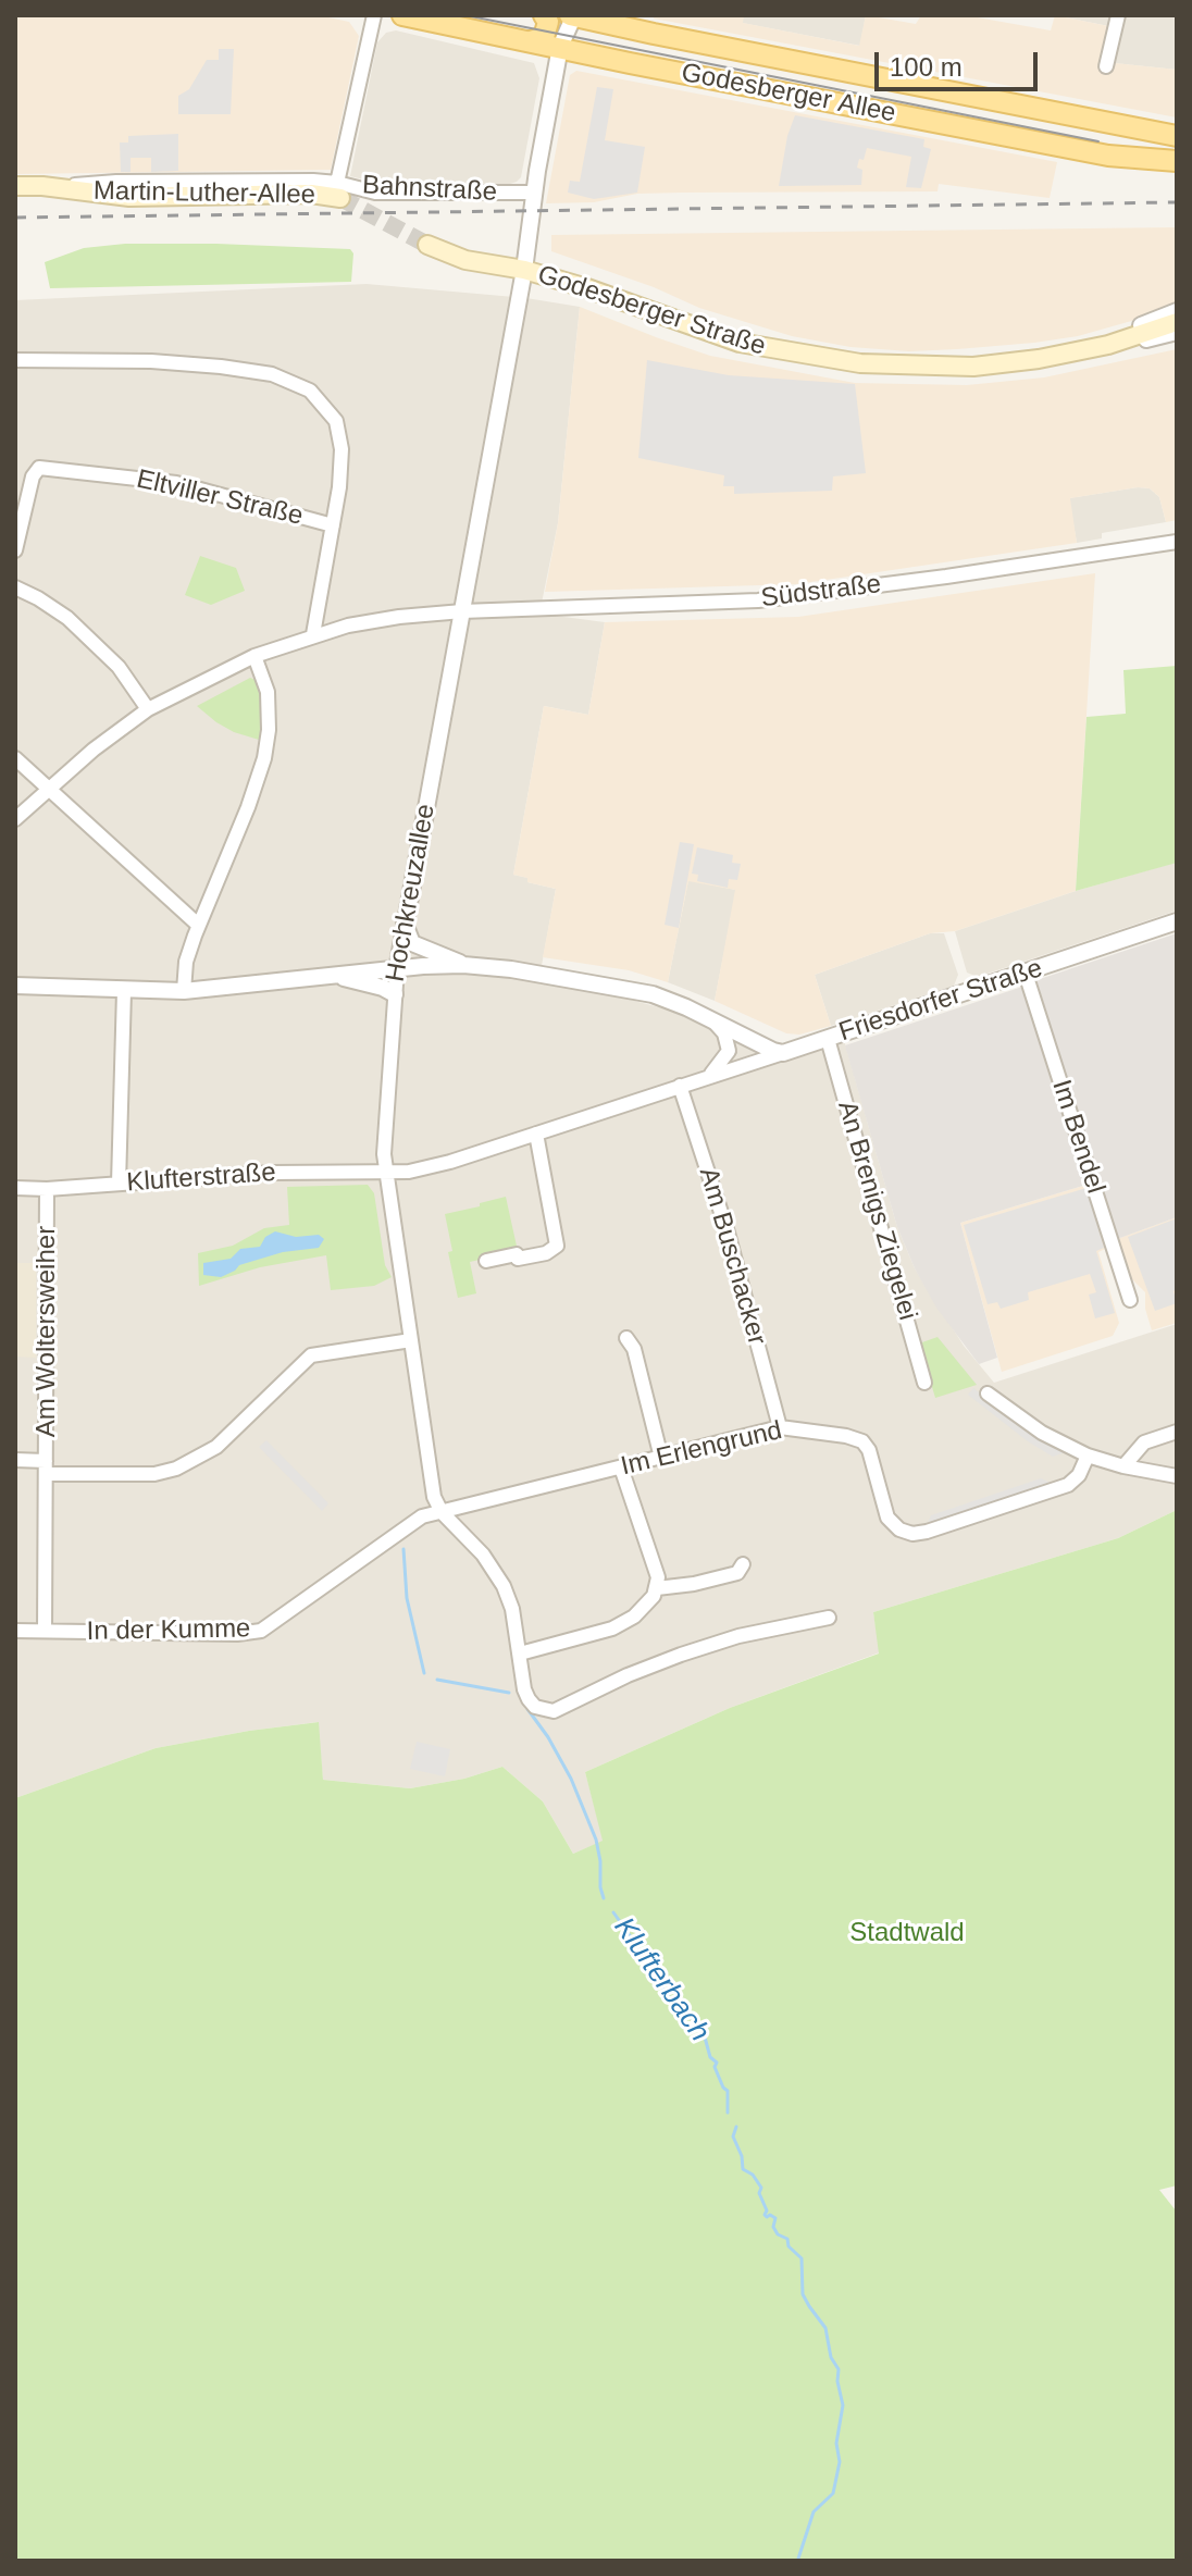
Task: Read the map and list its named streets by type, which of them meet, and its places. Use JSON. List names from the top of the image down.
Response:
{
  "streets": {
    "main road": ["Godesberger Allee", "Martin-Luther-Allee", "Godesberger Straße"],
    "street": [
      "Bahnstraße",
      "Eltviller Straße",
      "Südstraße",
      "Hochkreuzallee",
      "Friesdorfer Straße",
      "Im Bendel",
      "Klufterstraße",
      "An Brenigs Ziegelei",
      "Am Buschacker",
      "Am Woltersweiher",
      "Im Erlengrund",
      "In der Kumme"
    ]
  },
  "crossings": [
    ["Godesberger Allee", "Hochkreuzallee"],
    ["Bahnstraße", "Martin-Luther-Allee"],
    ["Bahnstraße", "Hochkreuzallee"],
    ["Godesberger Straße", "Hochkreuzallee"],
    ["Südstraße", "Hochkreuzallee"],
    ["Hochkreuzallee", "Friesdorfer Straße"],
    ["Hochkreuzallee", "Klufterstraße"],
    ["Hochkreuzallee", "Am Woltersweiher"],
    ["Hochkreuzallee", "Im Erlengrund"],
    ["Hochkreuzallee", "In der Kumme"],
    ["Friesdorfer Straße", "Im Bendel"],
    ["Friesdorfer Straße", "Klufterstraße"],
    ["Friesdorfer Straße", "An Brenigs Ziegelei"],
    ["Friesdorfer Straße", "Am Buschacker"],
    ["Klufterstraße", "Am Woltersweiher"],
    ["Am Buschacker", "Im Erlengrund"],
    ["Am Woltersweiher", "In der Kumme"],
    ["Im Erlengrund", "In der Kumme"]
  ],
  "water": ["Klufterbach"],
  "parks": ["Stadtwald"],
  "scale_bar": "100 m"
}
